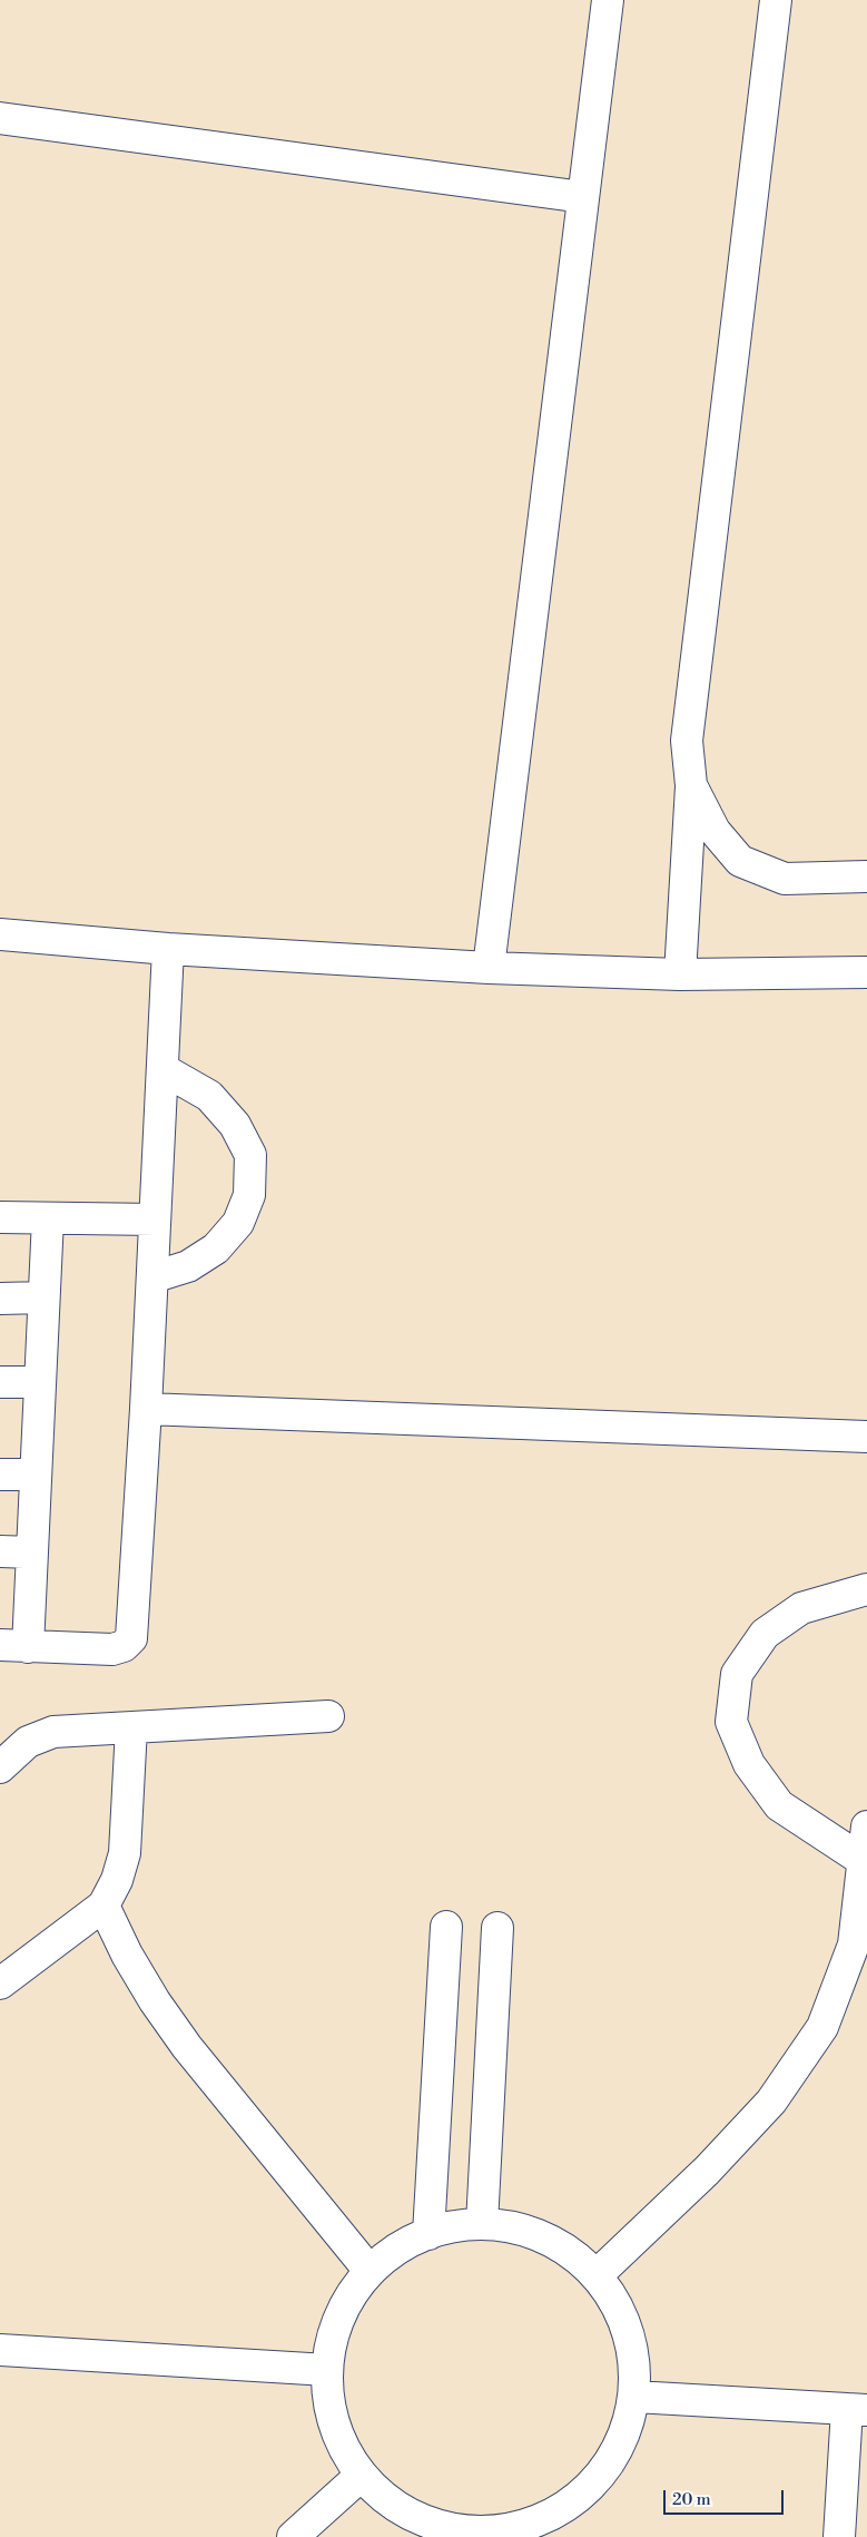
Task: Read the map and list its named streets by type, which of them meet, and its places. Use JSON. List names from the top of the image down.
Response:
{
  "scale_bar": "20 m"
}
